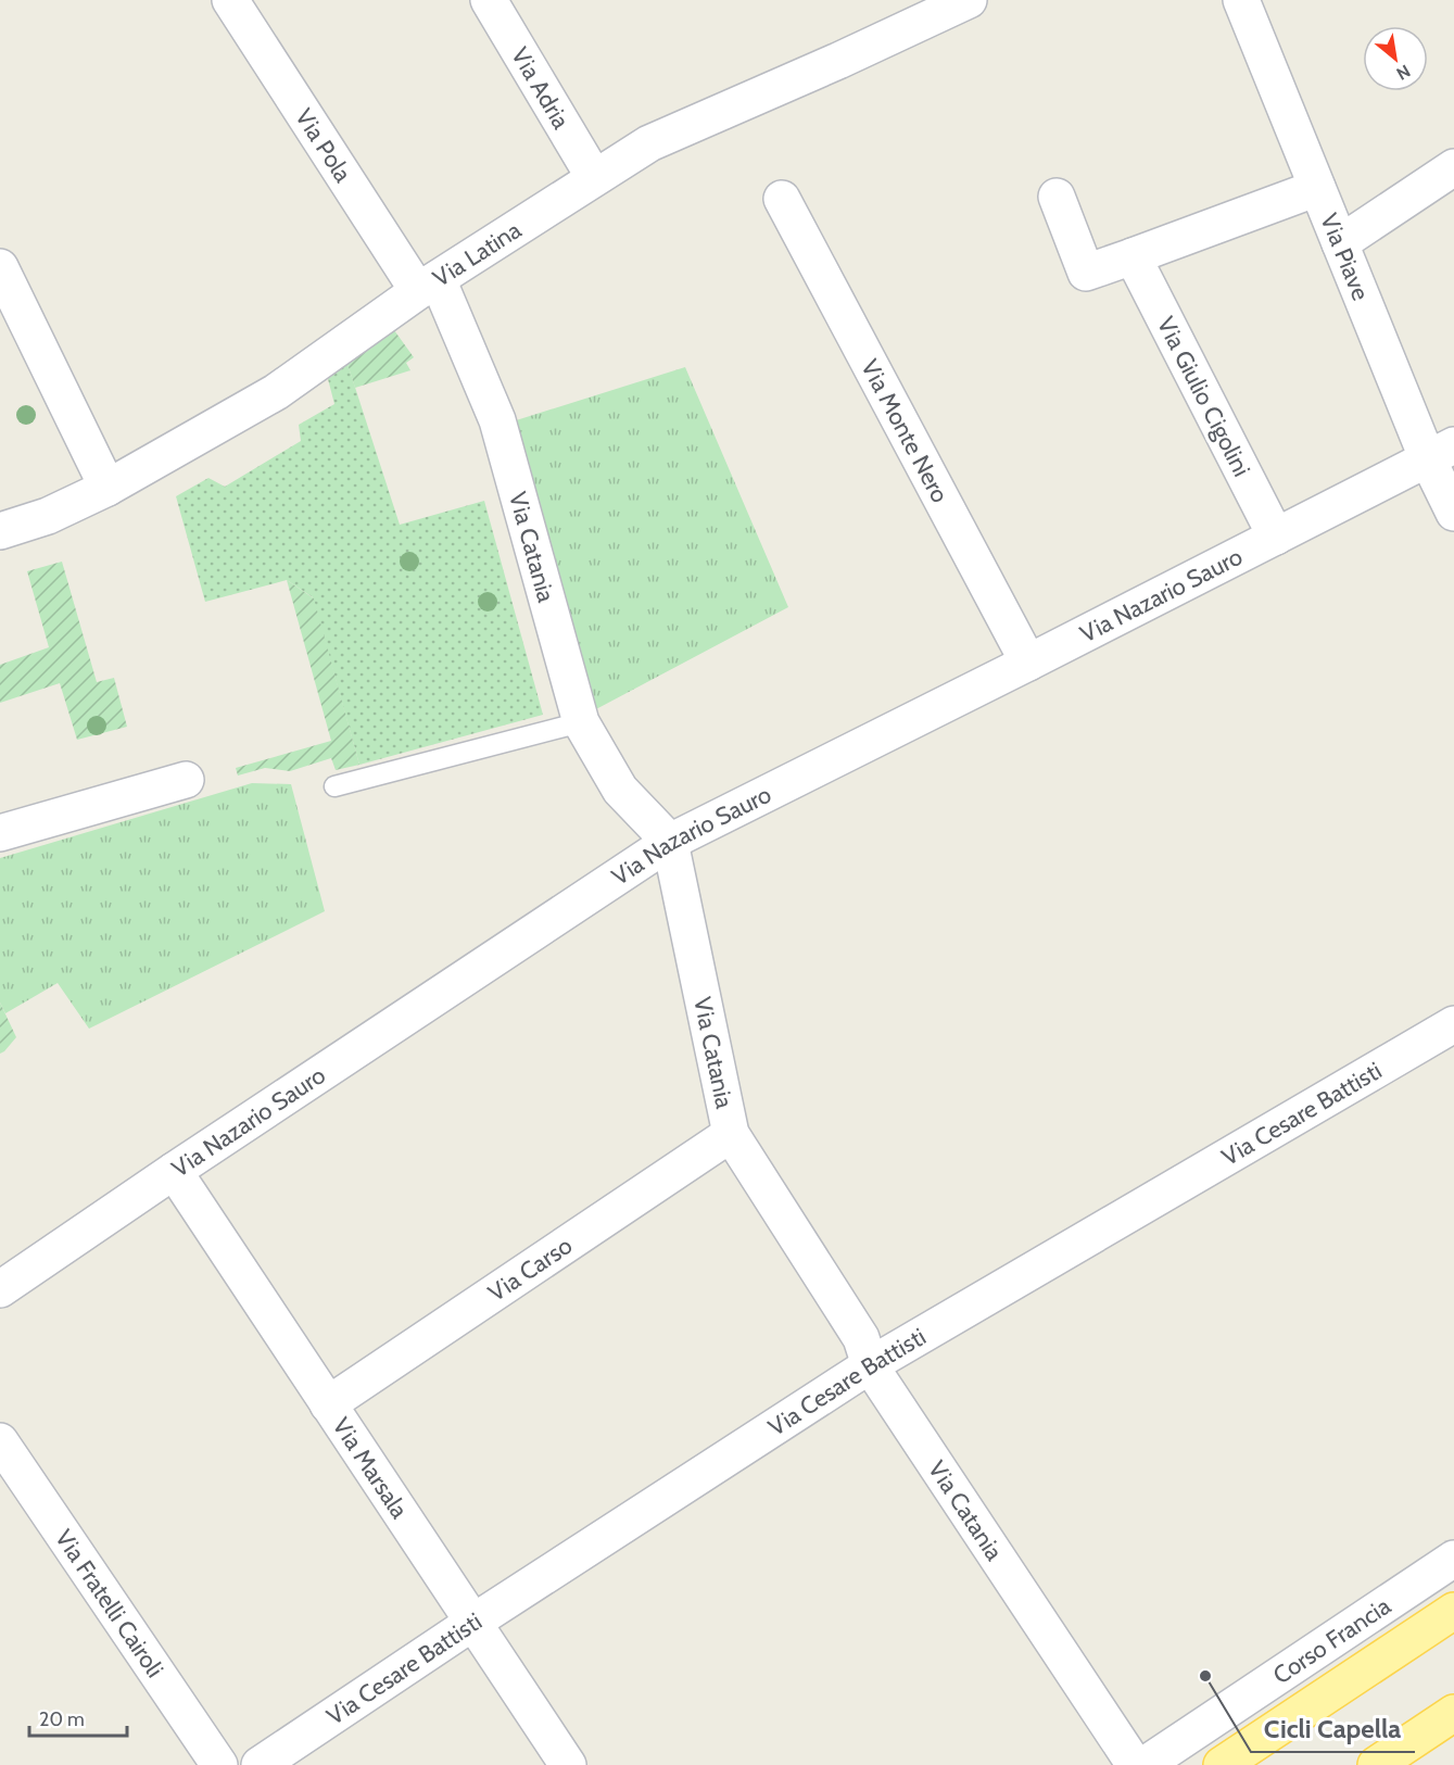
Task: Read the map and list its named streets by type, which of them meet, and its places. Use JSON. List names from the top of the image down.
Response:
{
  "streets": {
    "main road": ["Corso Francia"],
    "street": [
      "Via Adria",
      "Via Pola",
      "Via Latina",
      "Via Piave",
      "Via Giulio Cigolini",
      "Via Monte Nero",
      "Via Catania",
      "Via Nazario Sauro",
      "Via Cesare Battisti",
      "Via Carso",
      "Via Marsala",
      "Via Fratelli Cairoli"
    ]
  },
  "crossings": [
    ["Via Adria", "Via Latina"],
    ["Via Pola", "Via Latina"],
    ["Via Pola", "Via Catania"],
    ["Via Latina", "Via Catania"],
    ["Via Piave", "Via Nazario Sauro"],
    ["Via Giulio Cigolini", "Via Nazario Sauro"],
    ["Via Monte Nero", "Via Nazario Sauro"],
    ["Via Catania", "Via Nazario Sauro"],
    ["Via Catania", "Via Cesare Battisti"],
    ["Via Catania", "Via Carso"],
    ["Via Nazario Sauro", "Via Marsala"],
    ["Via Cesare Battisti", "Via Marsala"],
    ["Via Carso", "Via Marsala"]
  ],
  "places": ["Cicli Capella"],
  "scale_bar": "20 m",
  "north": "bottom right"
}
